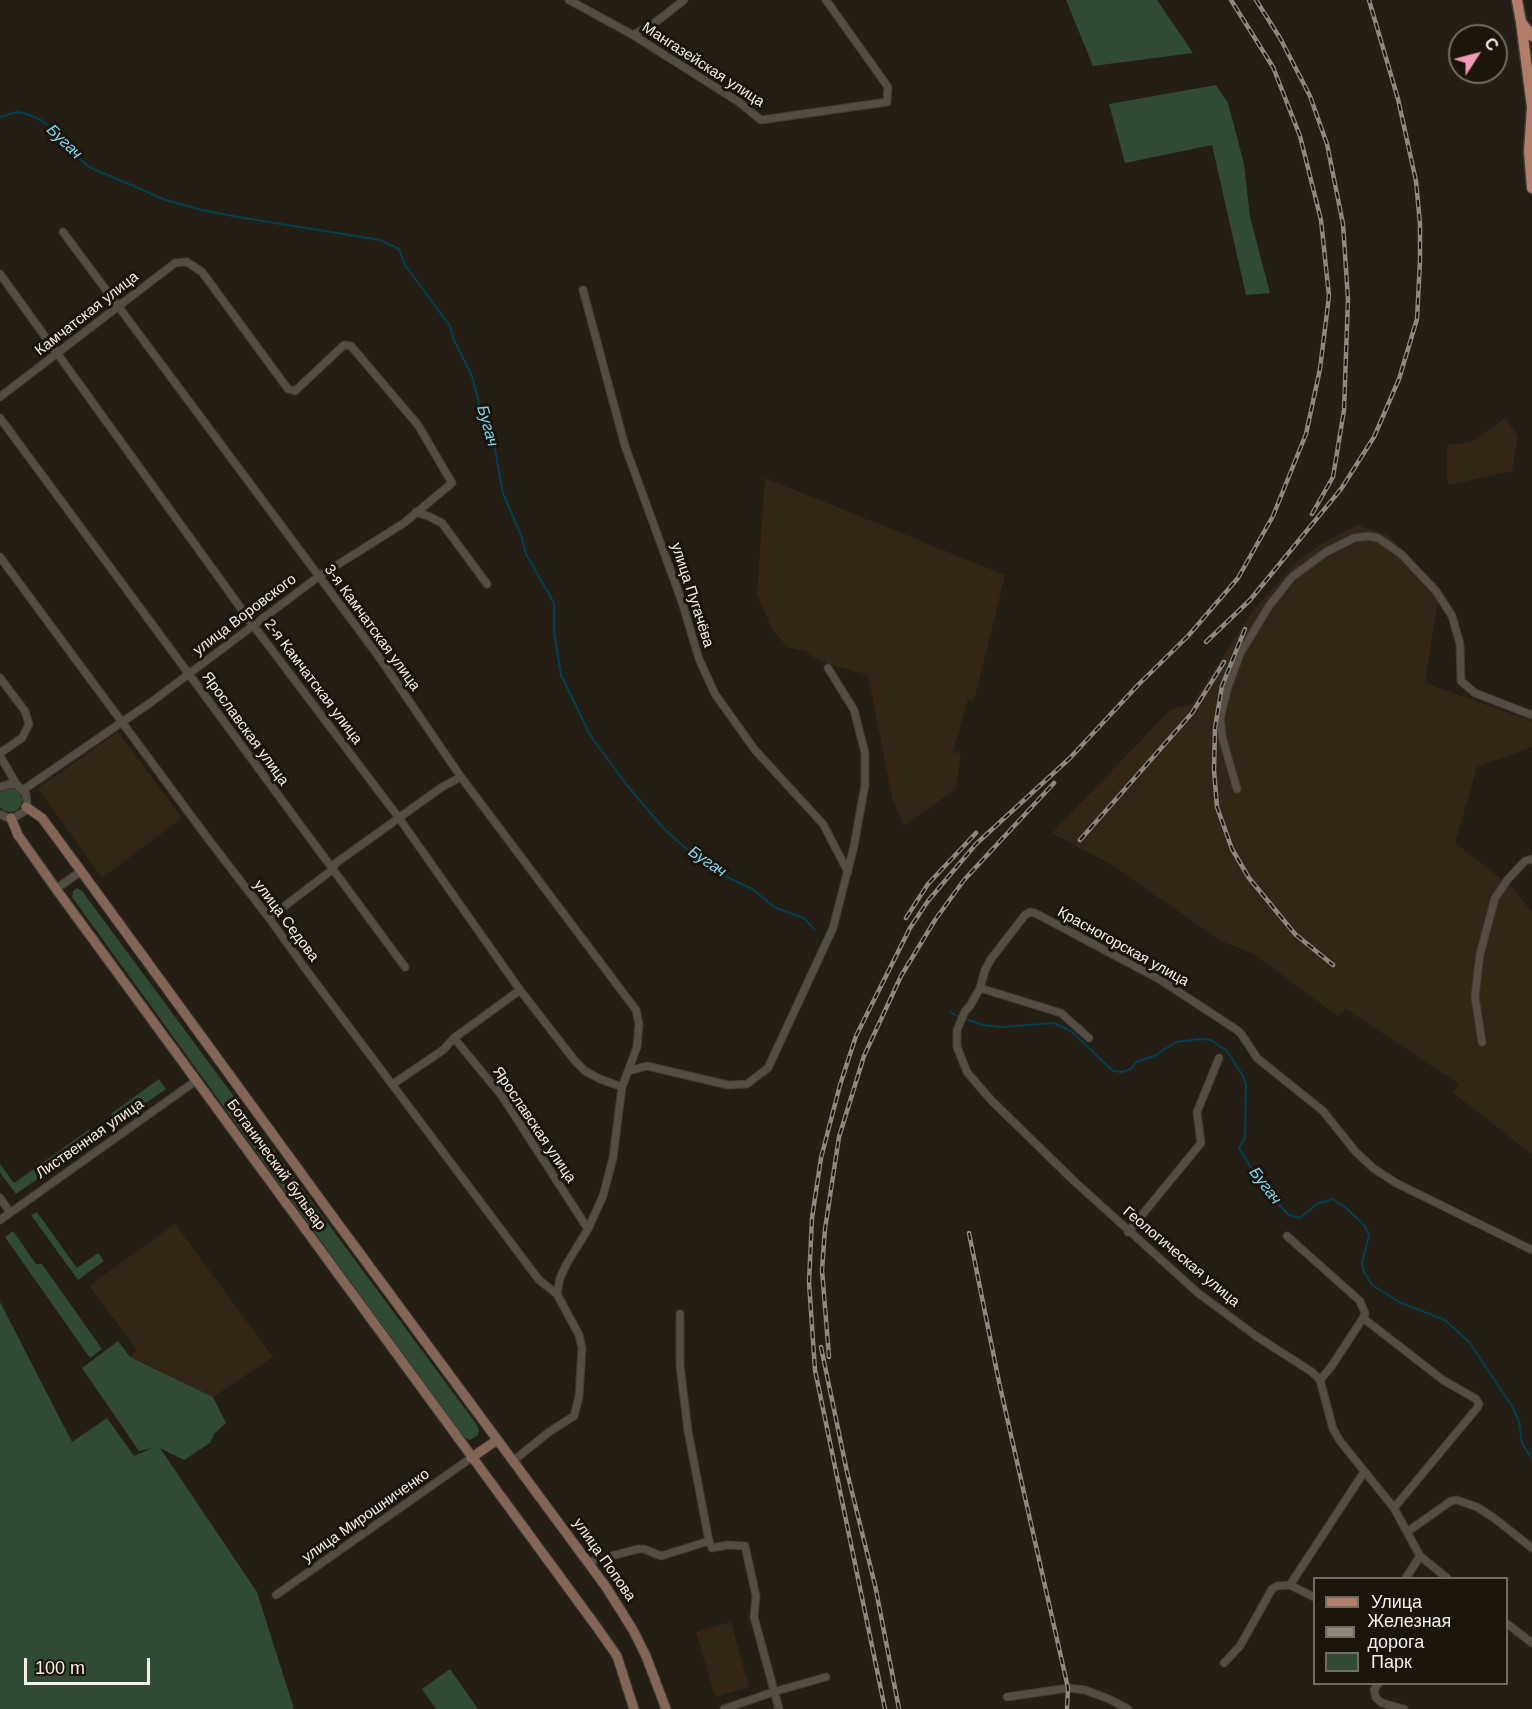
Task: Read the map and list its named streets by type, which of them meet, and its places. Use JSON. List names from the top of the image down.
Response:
{
  "streets": {
    "street": [
      "Мангазейская улица",
      "Камчатская улица",
      "улица Пугачёва",
      "улица Воровского",
      "3-я Камчатская улица",
      "2-я Камчатская улица",
      "Ярославская улица",
      "улица Седова",
      "Красногорская улица",
      "Лиственная улица",
      "Ботанический бульвар",
      "Геологическая улица",
      "улица Мирошниченко",
      "улица Попова"
    ]
  },
  "crossings": [
    ["Камчатская улица", "улица Воровского"],
    ["Камчатская улица", "3-я Камчатская улица"],
    ["Камчатская улица", "2-я Камчатская улица"],
    ["улица Воровского", "3-я Камчатская улица"],
    ["улица Воровского", "2-я Камчатская улица"],
    ["улица Воровского", "Ярославская улица"],
    ["улица Воровского", "улица Седова"],
    ["3-я Камчатская улица", "2-я Камчатская улица"],
    ["3-я Камчатская улица", "Ярославская улица"],
    ["3-я Камчатская улица", "улица Седова"],
    ["Красногорская улица", "Геологическая улица"],
    ["Лиственная улица", "Ботанический бульвар"],
    ["Ботанический бульвар", "улица Мирошниченко"],
    ["Ботанический бульвар", "улица Попова"]
  ],
  "water": ["Бугач"],
  "legend": ["Улица", "Железная дорога", "Парк"],
  "scale_bar": "100 m",
  "north": "top right"
}
